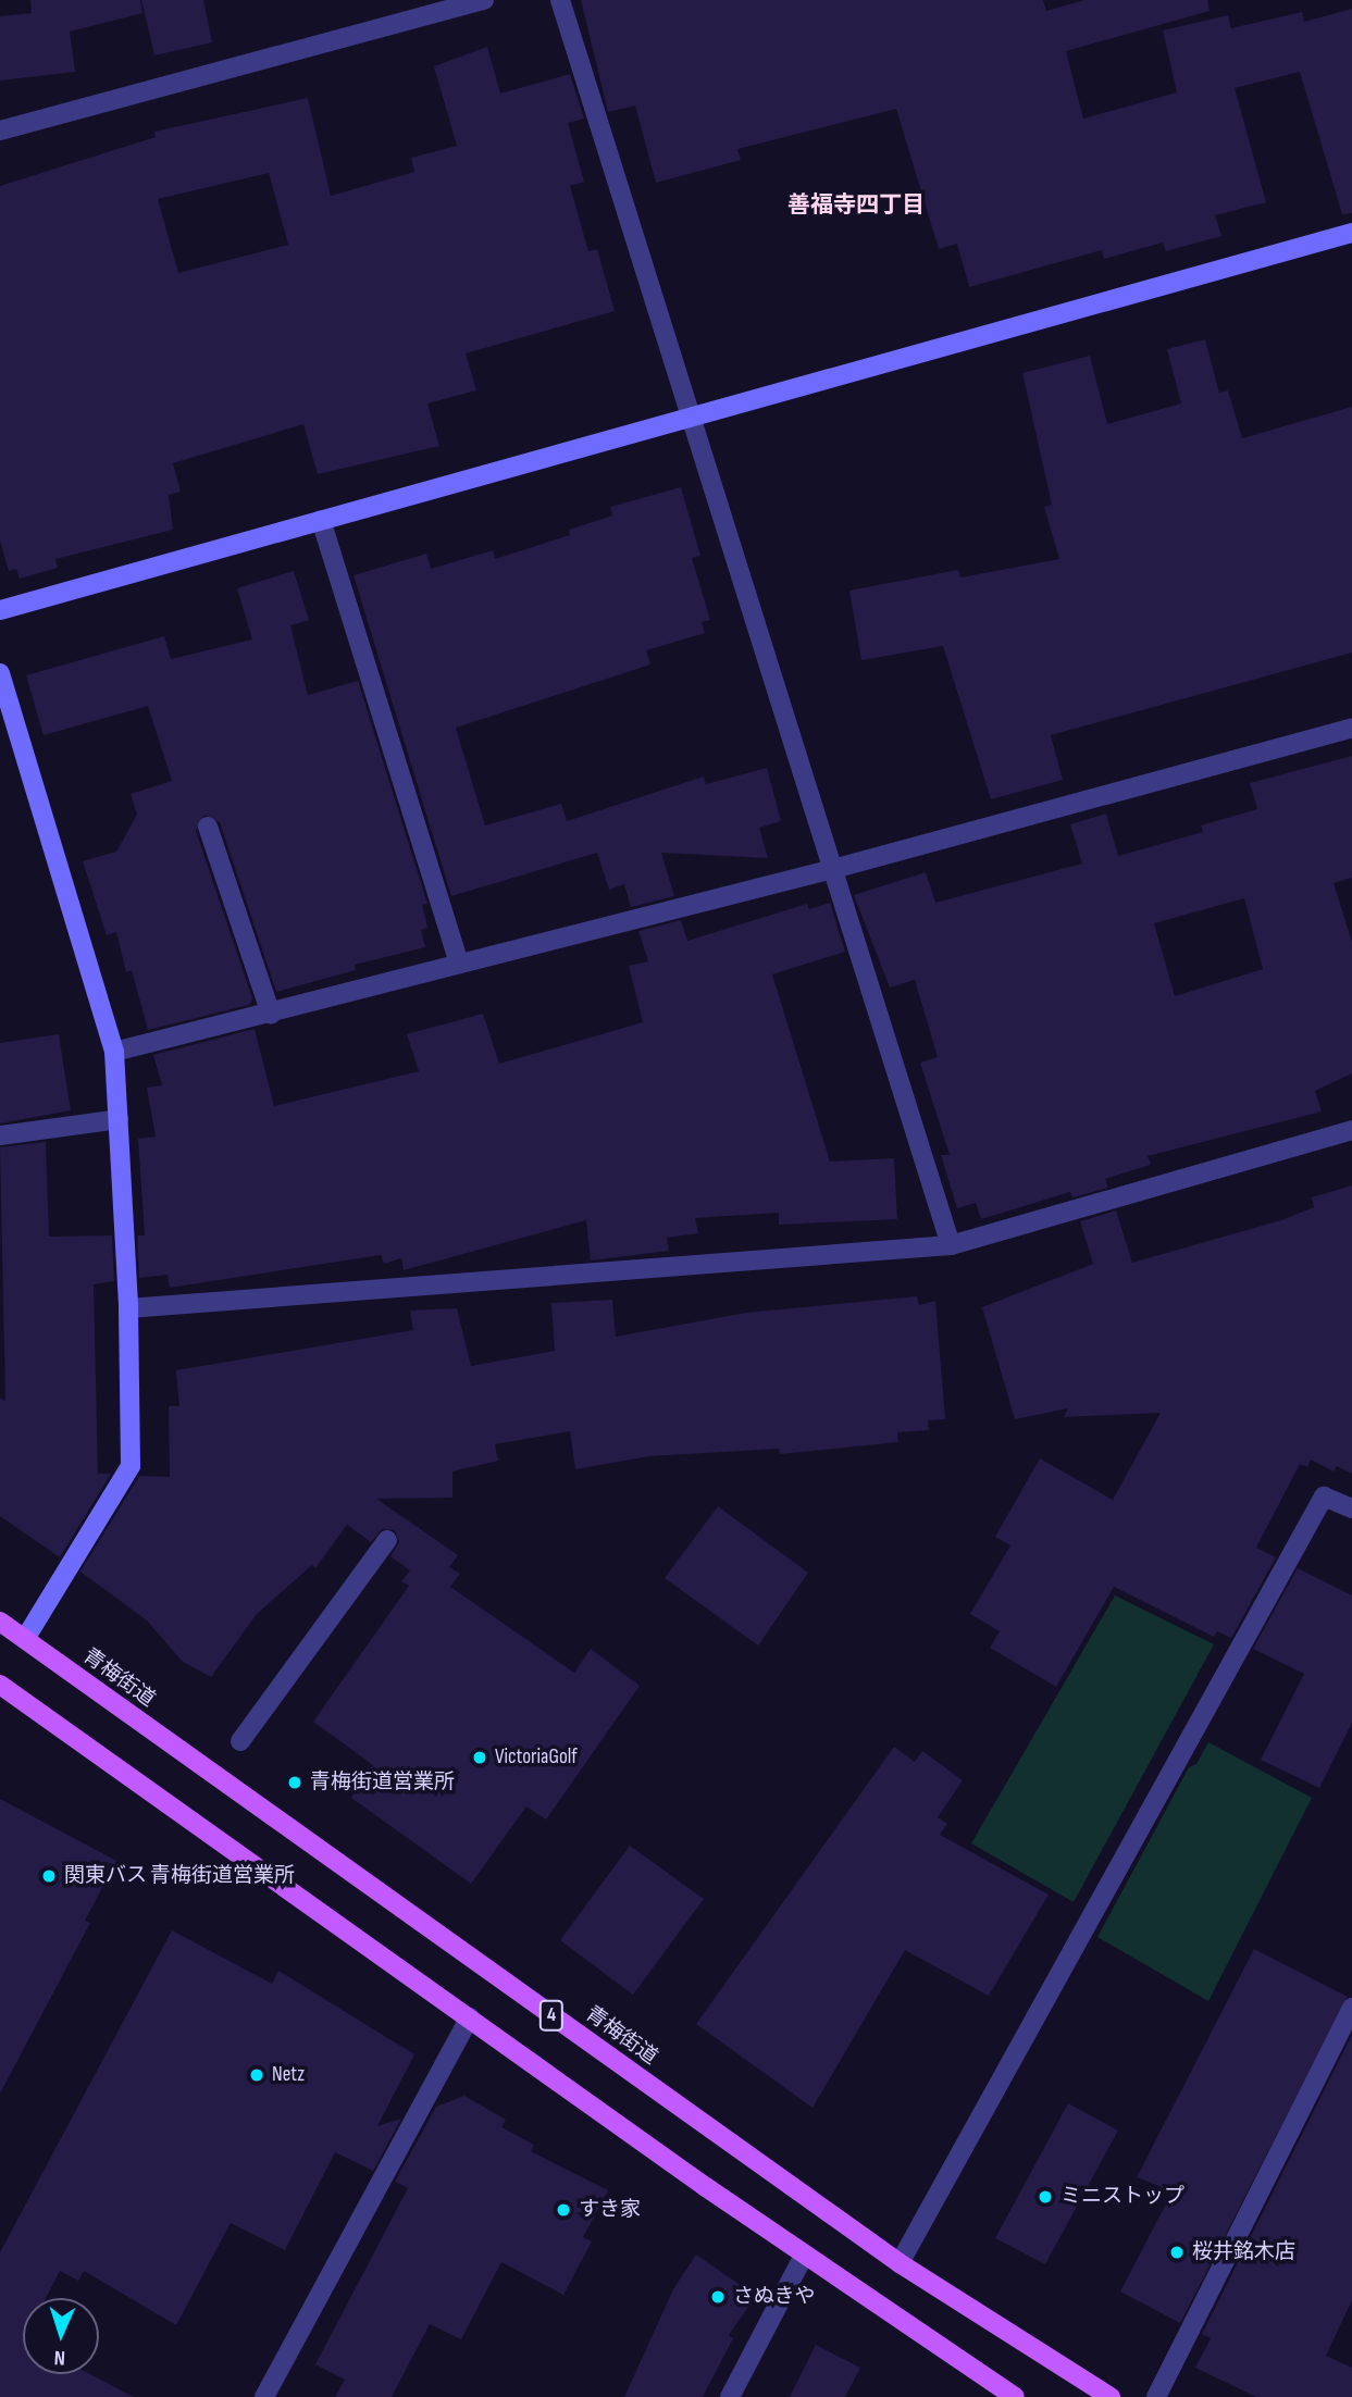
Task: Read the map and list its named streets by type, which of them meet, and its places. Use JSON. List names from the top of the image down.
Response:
{
  "streets": {
    "main road": ["青梅街道", "4"]
  },
  "districts": ["善福寺四丁目"],
  "places": [
    "VictoriaGolf",
    "青梅街道営業所",
    "関東バス 青梅街道営業所",
    "Netz",
    "ミニストップ",
    "すき家",
    "桜井銘木店",
    "さぬきや"
  ],
  "north": "bottom"
}
